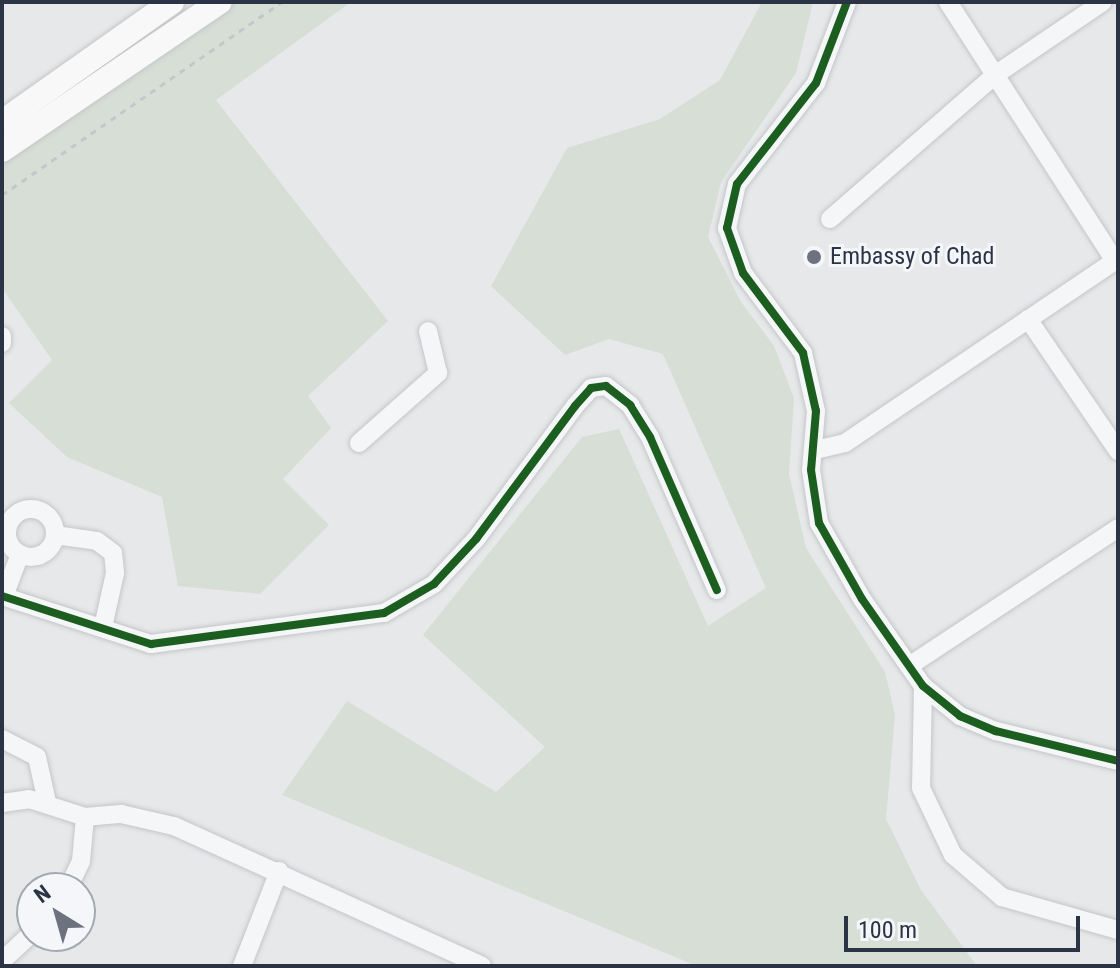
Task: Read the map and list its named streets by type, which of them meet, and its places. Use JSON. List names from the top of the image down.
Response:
{
  "places": ["Embassy of Chad"],
  "scale_bar": "100 m",
  "north": "top left"
}
